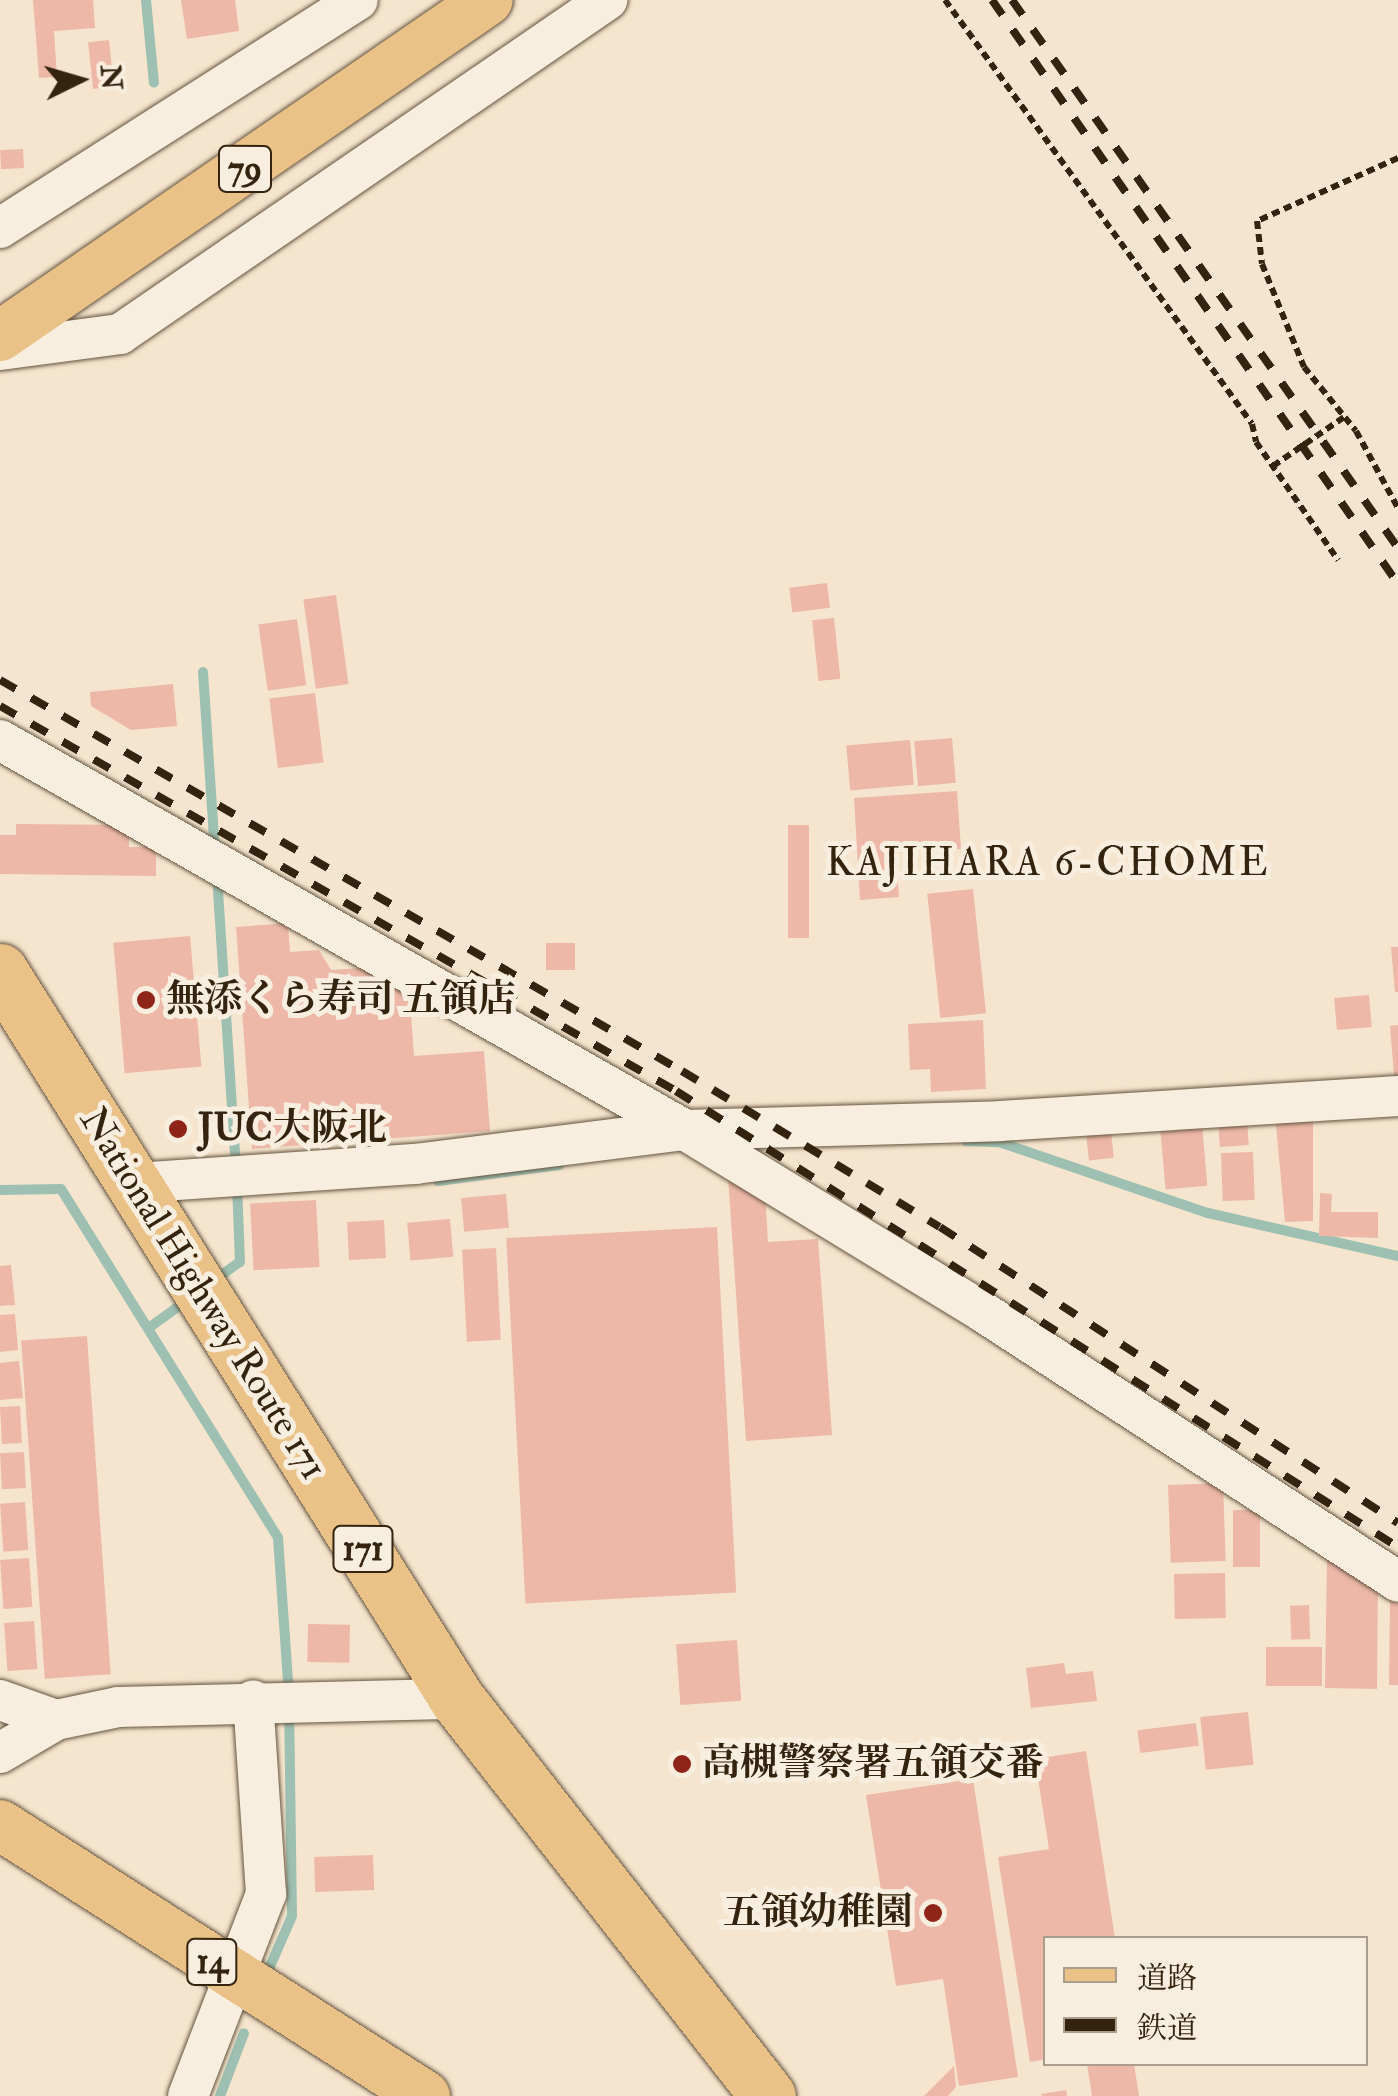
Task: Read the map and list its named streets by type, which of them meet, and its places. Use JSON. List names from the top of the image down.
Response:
{
  "streets": {
    "highway": ["National Highway Route 171", "171"],
    "main road": ["79", "14"]
  },
  "districts": ["KAJIHARA 6-CHOME"],
  "places": [
    "無添くら寿司 五領店",
    "JUC大阪北",
    "高槻警察署五領交番",
    "五領幼稚園"
  ],
  "legend": ["道路", "鉄道"],
  "north": "right"
}
